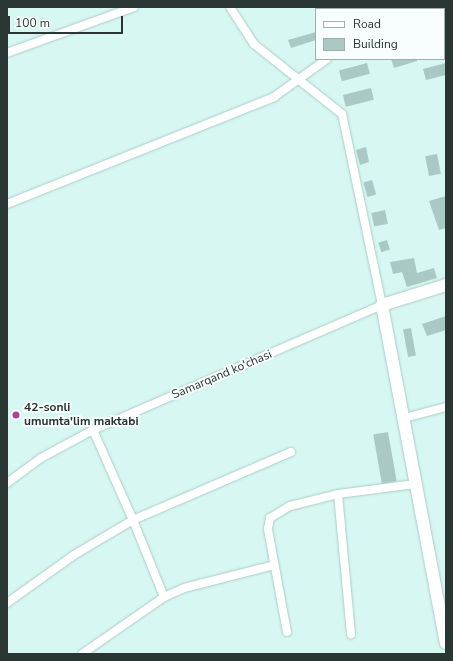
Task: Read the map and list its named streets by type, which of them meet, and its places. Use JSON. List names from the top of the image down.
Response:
{
  "streets": {
    "street": ["Samarqand ko'chasi"]
  },
  "places": ["42-sonli umumta'lim maktabi"],
  "legend": ["Road", "Building"],
  "scale_bar": "100 m"
}
